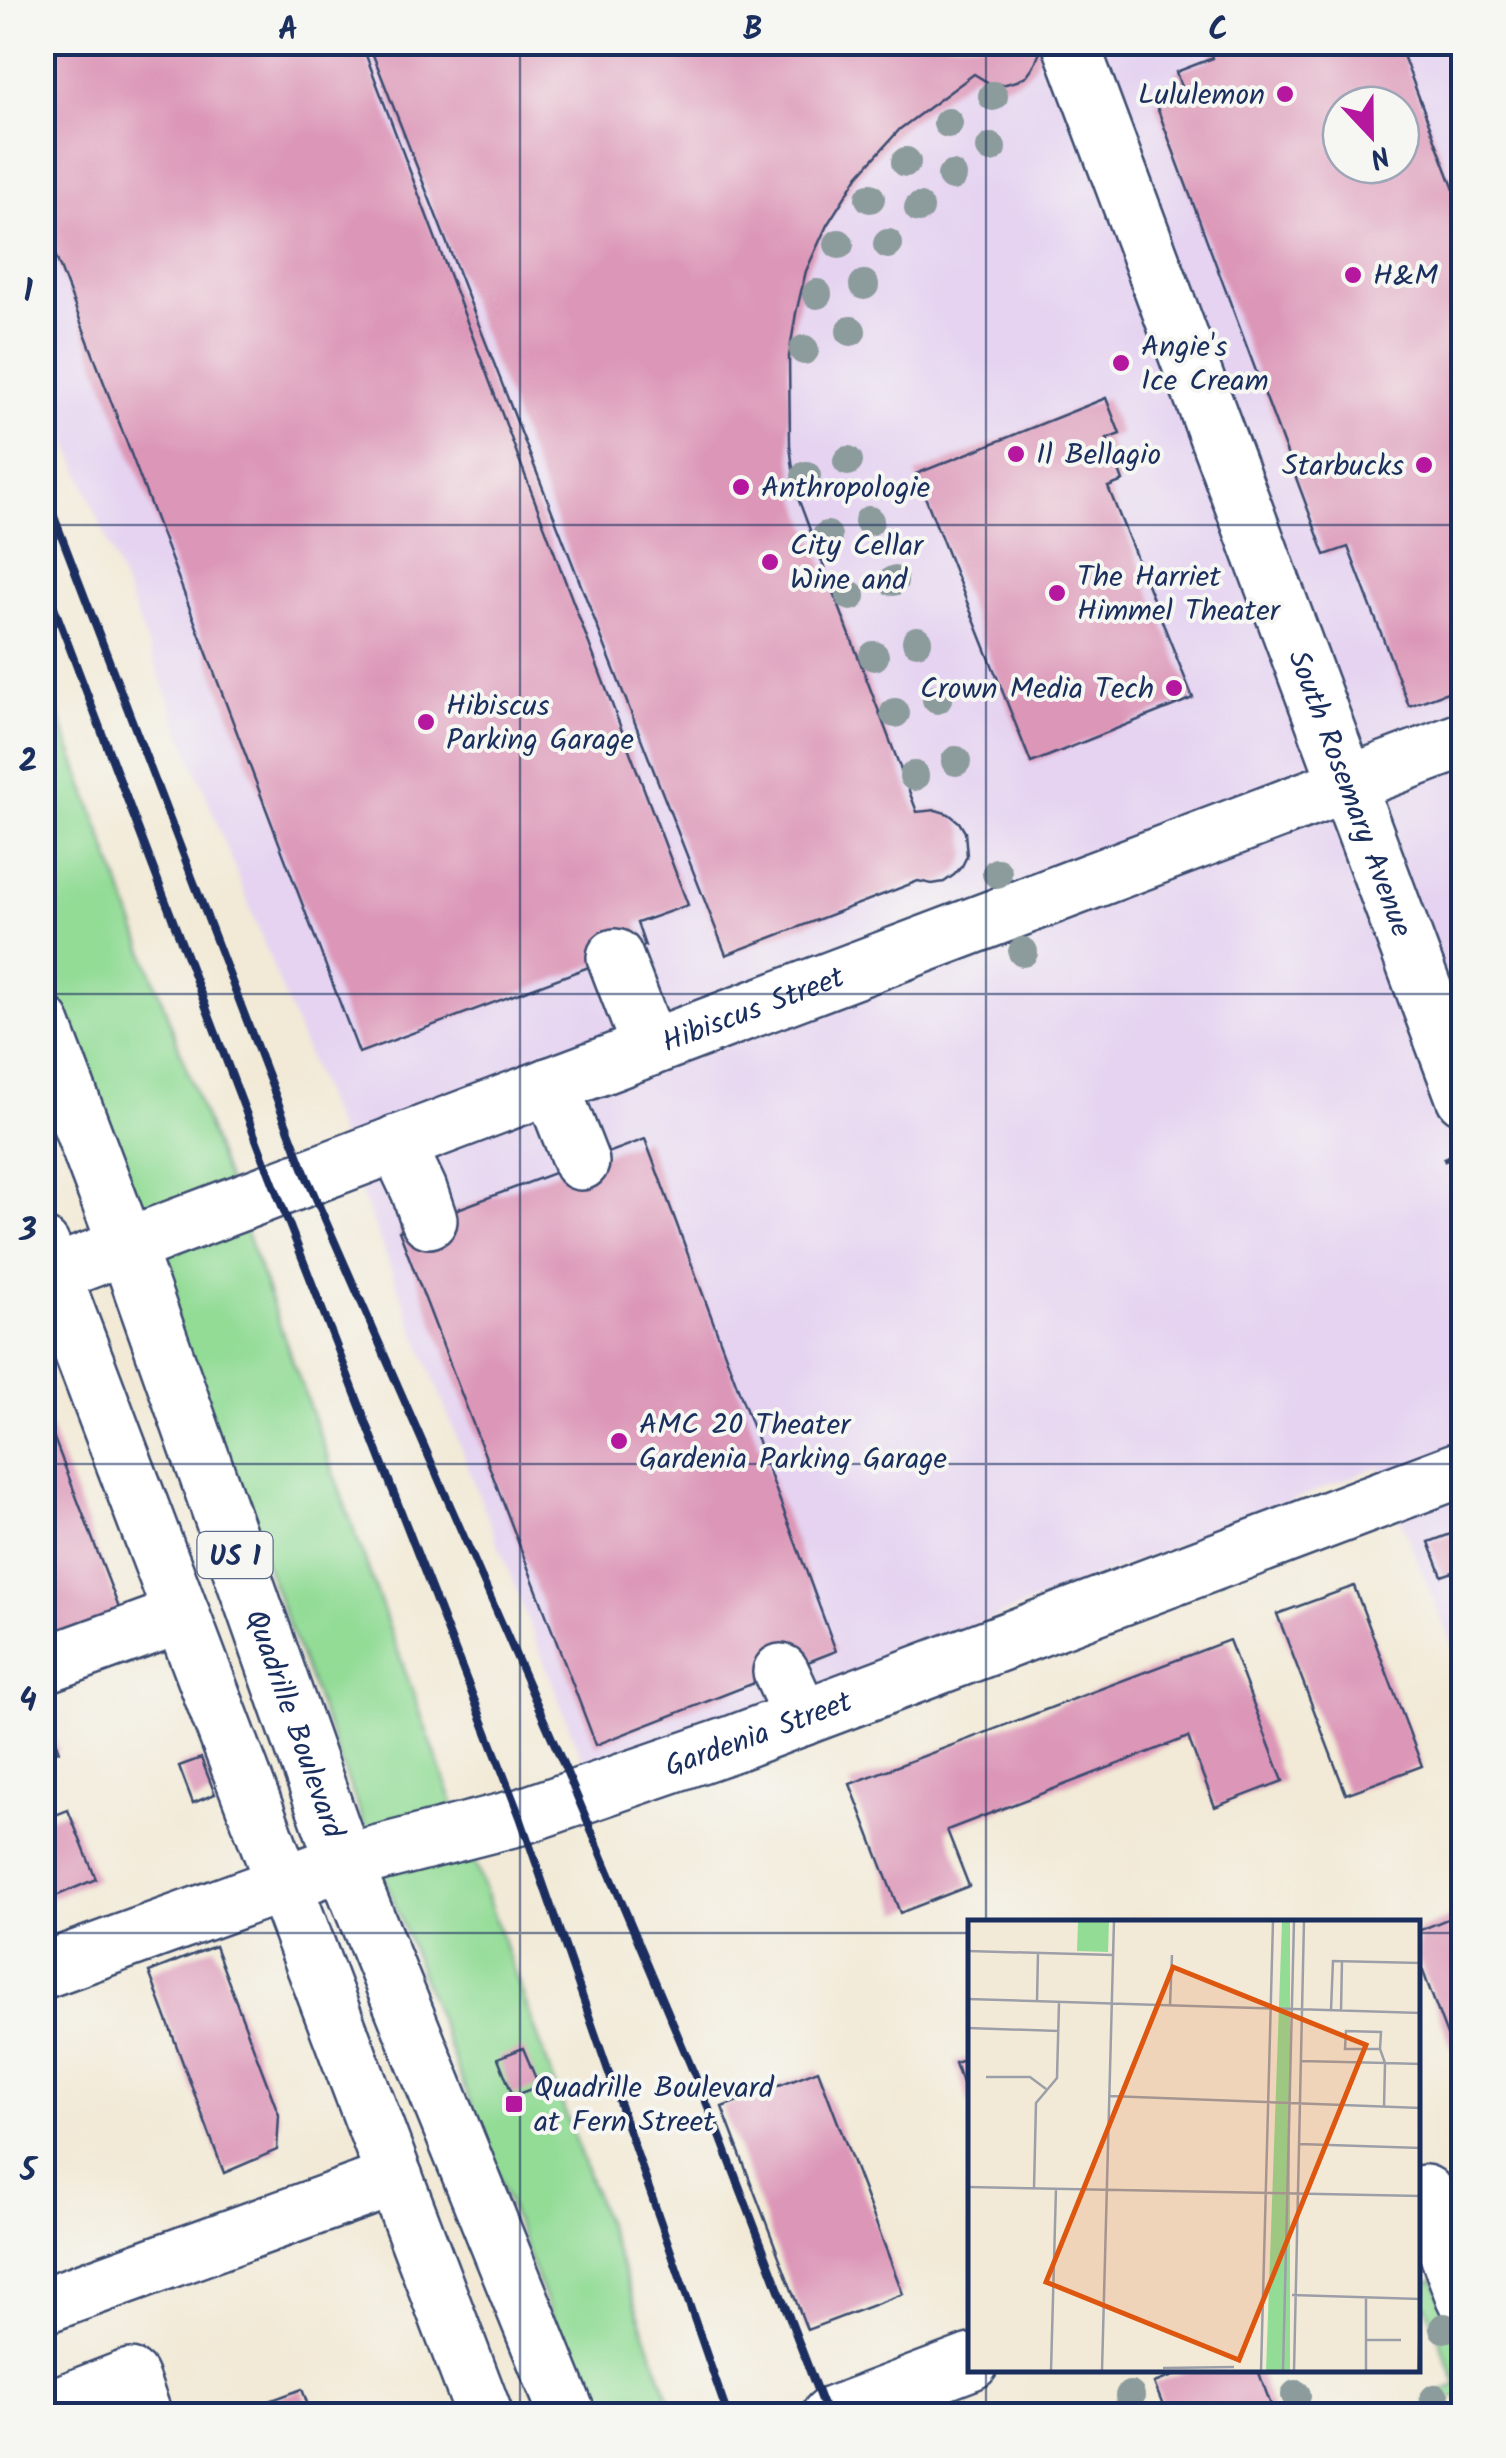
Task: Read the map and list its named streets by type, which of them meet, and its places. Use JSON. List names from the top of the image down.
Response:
{
  "streets": {
    "street": [
      "South Rosemary Avenue",
      "Hibiscus Street",
      "US 1",
      "Quadrille Boulevard",
      "Gardenia Street"
    ]
  },
  "crossings": [
    ["South Rosemary Avenue", "Hibiscus Street"],
    ["Hibiscus Street", "US 1"],
    ["Hibiscus Street", "Quadrille Boulevard"],
    ["US 1", "Gardenia Street"],
    ["Quadrille Boulevard", "Gardenia Street"]
  ],
  "places": {
    "other": [
      "Lululemon",
      "H&M",
      "Angie's Ice Cream",
      "Il Bellagio",
      "Starbucks",
      "Anthropologie",
      "City Cellar Wine and",
      "The Harriet Himmel Theater",
      "Crown Media Tech",
      "Hibiscus Parking Garage",
      "AMC 20 Theater Gardenia Parking Garage"
    ],
    "transit": ["Quadrille Boulevard at Fern Street"]
  },
  "north": "bottom",
  "grid": {
    "columns": ["A", "B", "C"],
    "rows": [
      "1",
      "2",
      "3",
      "4",
      "5"
    ]
  }
}
